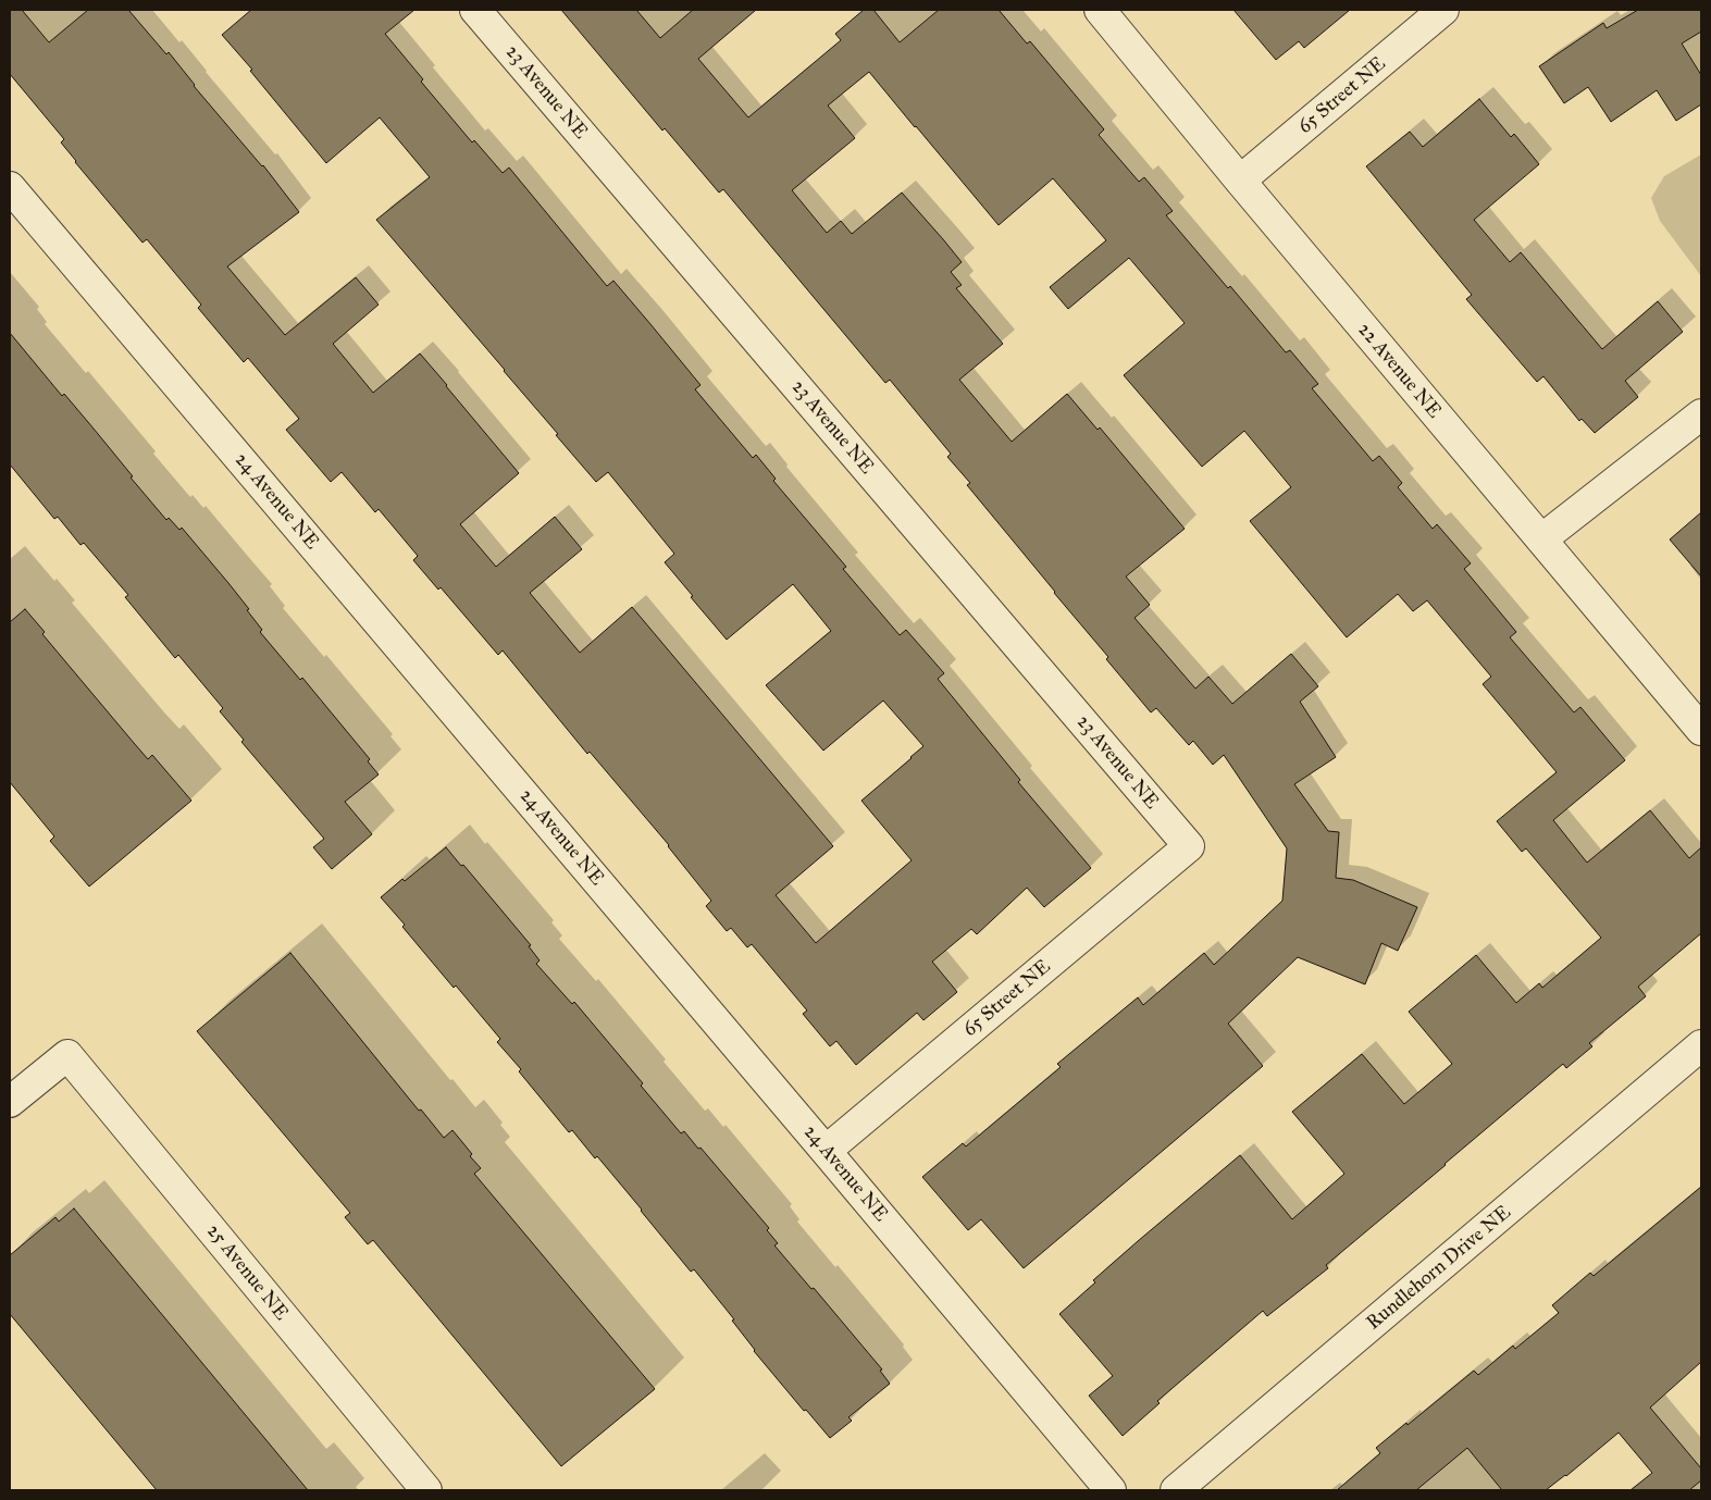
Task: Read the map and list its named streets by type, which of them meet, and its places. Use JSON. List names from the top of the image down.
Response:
{
  "streets": {
    "street": [
      "23 Avenue NE",
      "65 Street NE",
      "22 Avenue NE",
      "24 Avenue NE",
      "Rundlehorn Drive NE",
      "25 Avenue NE"
    ]
  },
  "crossings": [
    ["23 Avenue NE", "65 Street NE"],
    ["65 Street NE", "22 Avenue NE"],
    ["65 Street NE", "24 Avenue NE"]
  ]
}
